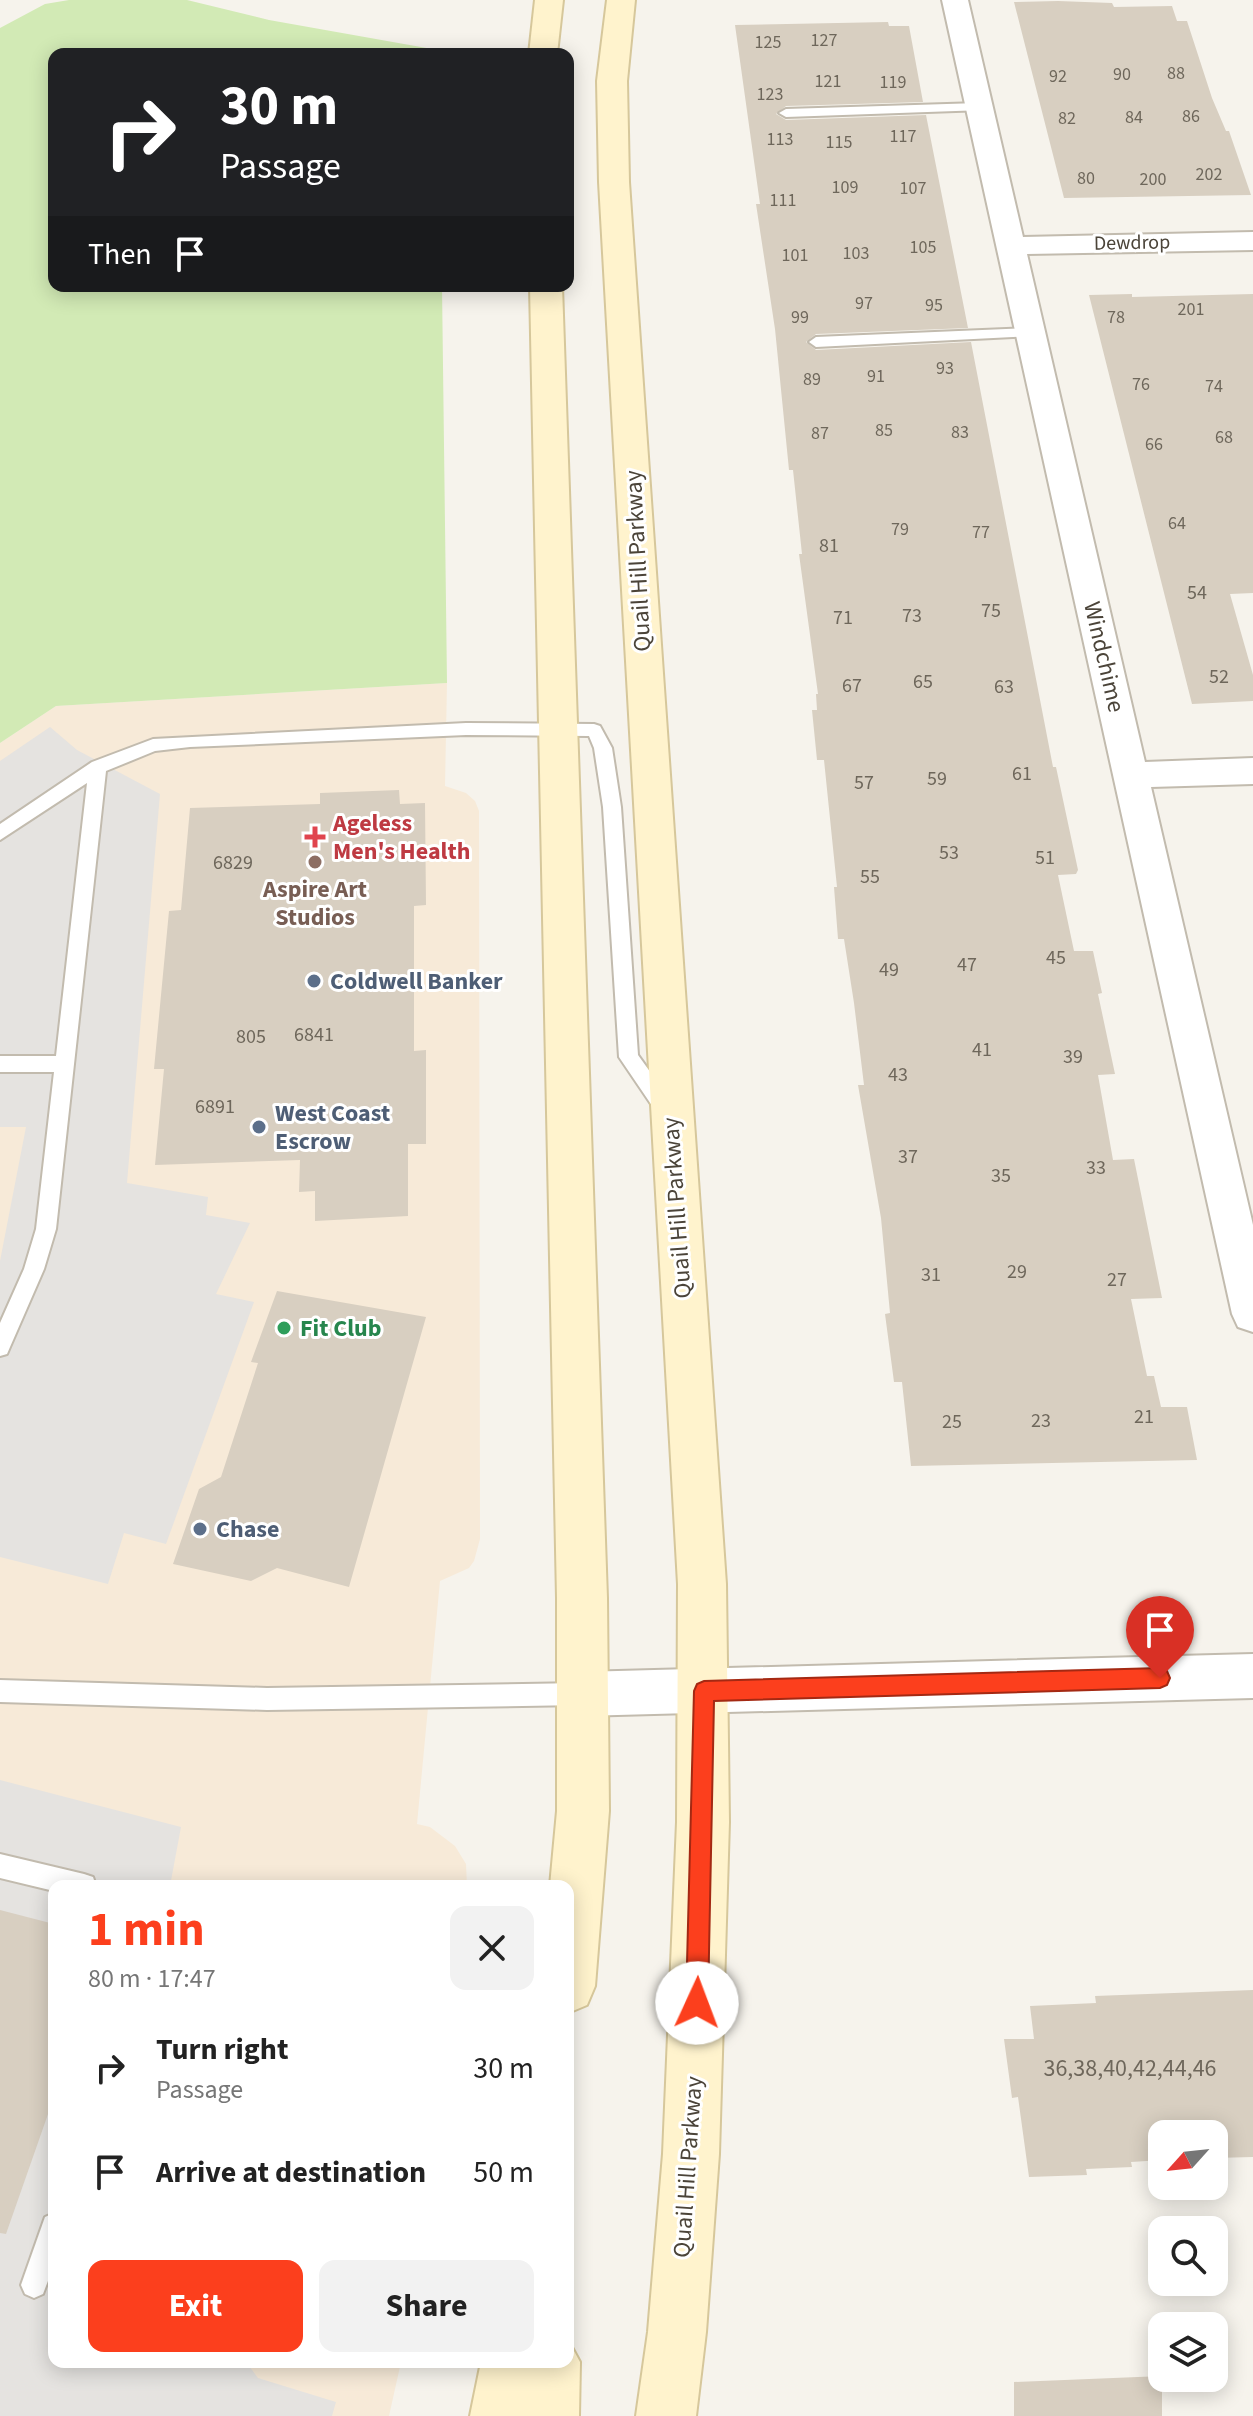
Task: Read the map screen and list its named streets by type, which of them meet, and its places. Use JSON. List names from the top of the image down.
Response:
{
  "streets": {
    "main road": ["Quail Hill Parkway"],
    "street": ["Dewdrop", "Windchime"]
  },
  "crossings": [
    ["Dewdrop", "Windchime"]
  ],
  "places": {
    "health": ["Ageless Men's Health"],
    "other": [
      "Aspire Art Studios",
      "Coldwell Banker",
      "West Coast Escrow",
      "Fit Club",
      "Chase"
    ]
  },
  "house_numbers": [
    "127",
    "125",
    "88",
    "90",
    "92",
    "121",
    "119",
    "123",
    "86",
    "84",
    "82",
    "117",
    "113",
    "115",
    "202",
    "80",
    "200",
    "109",
    "107",
    "111",
    "105",
    "103",
    "101",
    "97",
    "95",
    "201",
    "99",
    "78",
    "93",
    "91",
    "89",
    "76",
    "74",
    "85",
    "83",
    "87",
    "68",
    "66",
    "64",
    "79",
    "77",
    "81",
    "54",
    "75",
    "73",
    "71",
    "52",
    "65",
    "67",
    "63",
    "61",
    "59",
    "57",
    "53",
    "51",
    "6829",
    "55",
    "45",
    "47",
    "49",
    "6841",
    "805",
    "41",
    "39",
    "43",
    "6891",
    "37",
    "33",
    "35",
    "29",
    "31",
    "27",
    "21",
    "23",
    "25",
    "36,38,40,42,44,46"
  ],
  "north": "bottom left",
  "page": {
    "turn": ["30 m", "Passage"],
    "then": "Then",
    "heading": ["1 min", "80 m · 17:47"],
    "list": [
      {
        "name": "Turn right",
        "note": "Passage",
        "value": "30 m"
      },
      {
        "name": "Arrive at destination",
        "value": "50 m"
      }
    ],
    "buttons": ["Exit", "Share"]
  }
}
